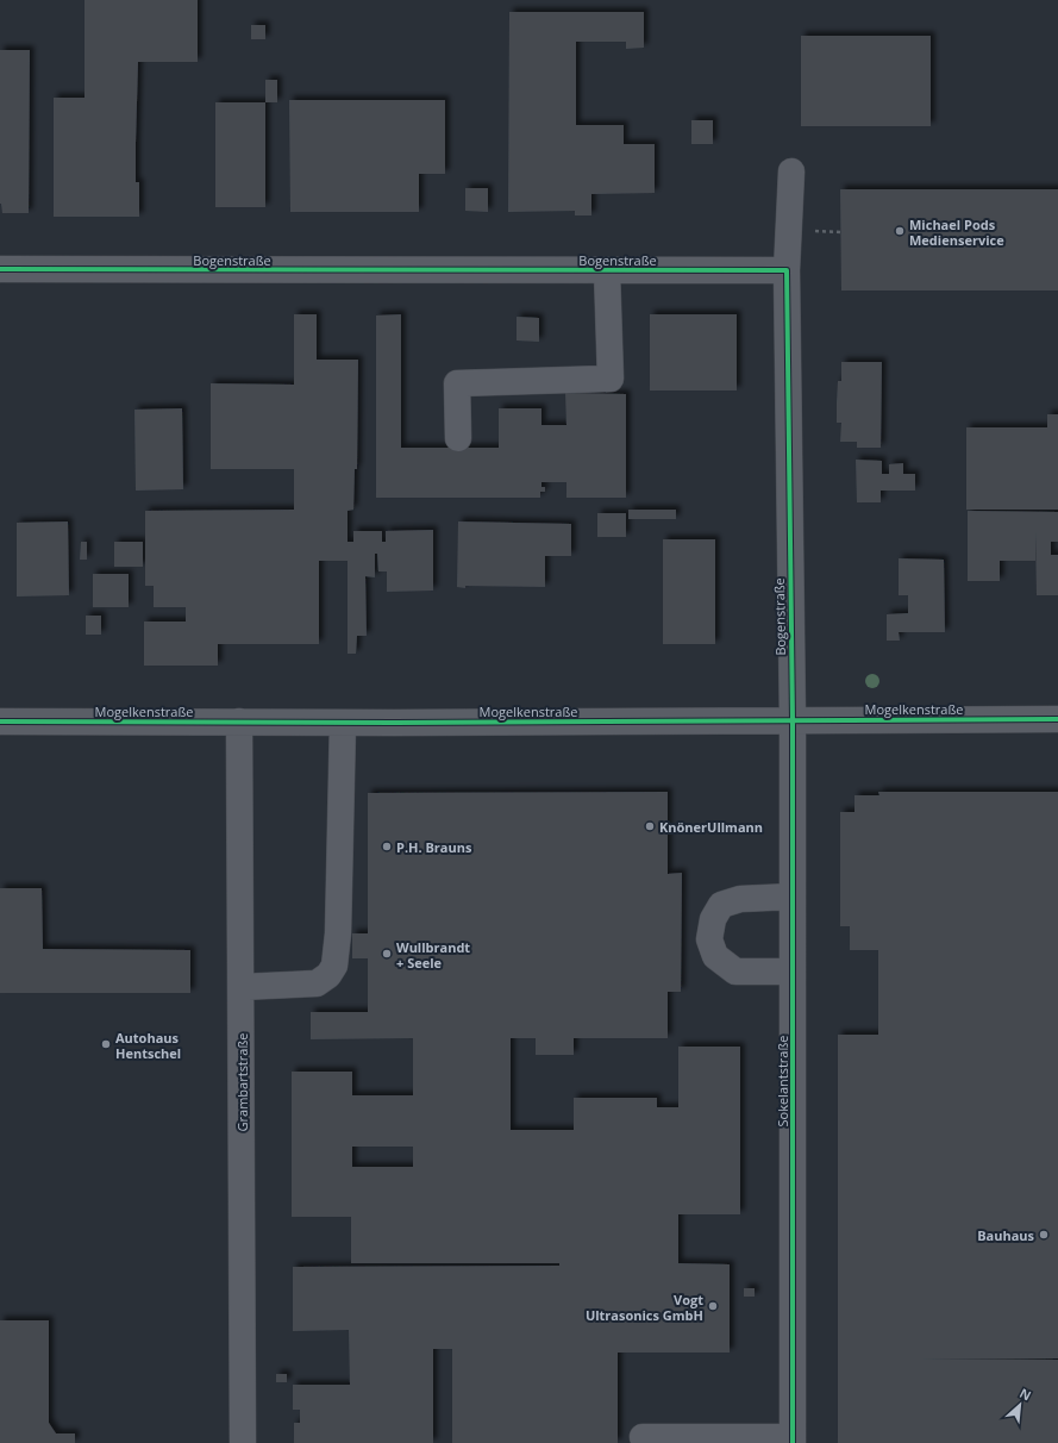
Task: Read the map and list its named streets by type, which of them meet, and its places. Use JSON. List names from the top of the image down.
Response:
{
  "streets": {
    "street": [
      "Bogenstraße",
      "Mogelkenstraße",
      "Sokelantstraße",
      "Grambartstraße"
    ]
  },
  "crossings": [
    ["Bogenstraße", "Mogelkenstraße"],
    ["Bogenstraße", "Sokelantstraße"],
    ["Mogelkenstraße", "Sokelantstraße"],
    ["Mogelkenstraße", "Grambartstraße"]
  ],
  "places": [
    "Michael Pods Medienservice",
    "KnönerUllmann",
    "P.H. Brauns",
    "Wullbrandt + Seele",
    "Autohaus Hentschel",
    "Bauhaus",
    "Vogt Ultrasonics GmbH"
  ],
  "north": "top right"
}
